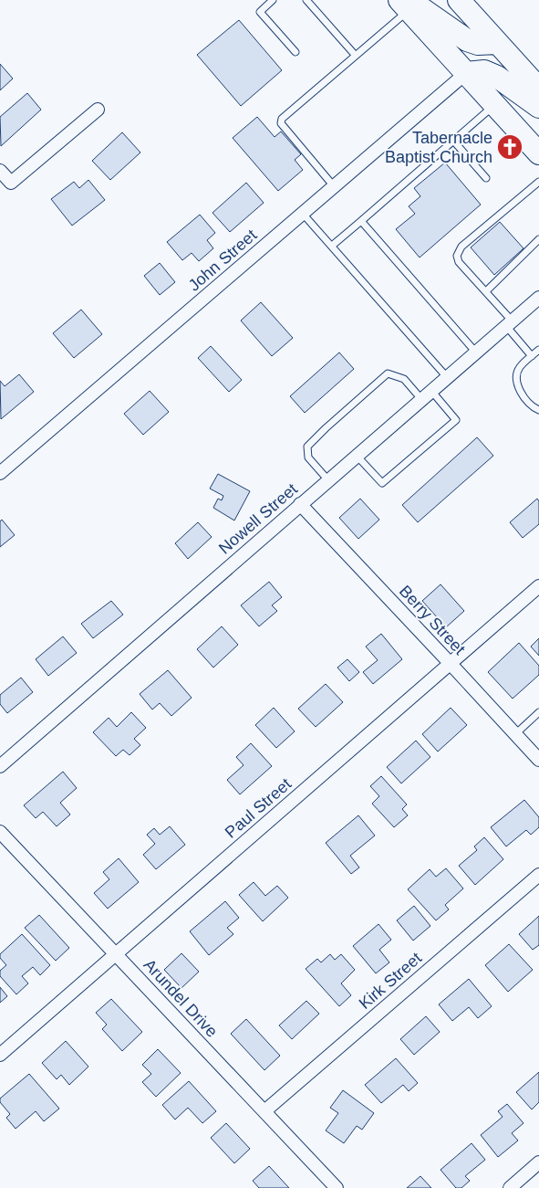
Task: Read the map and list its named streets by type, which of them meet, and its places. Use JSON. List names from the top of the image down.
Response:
{
  "streets": {
    "street": [
      "John Street",
      "Nowell Street",
      "Berry Street",
      "Paul Street",
      "Kirk Street",
      "Arundel Drive"
    ]
  },
  "crossings": [
    ["Nowell Street", "Berry Street"],
    ["Berry Street", "Paul Street"],
    ["Paul Street", "Arundel Drive"],
    ["Kirk Street", "Arundel Drive"]
  ],
  "places": {
    "church": ["Tabernacle Baptist Church"]
  }
}
